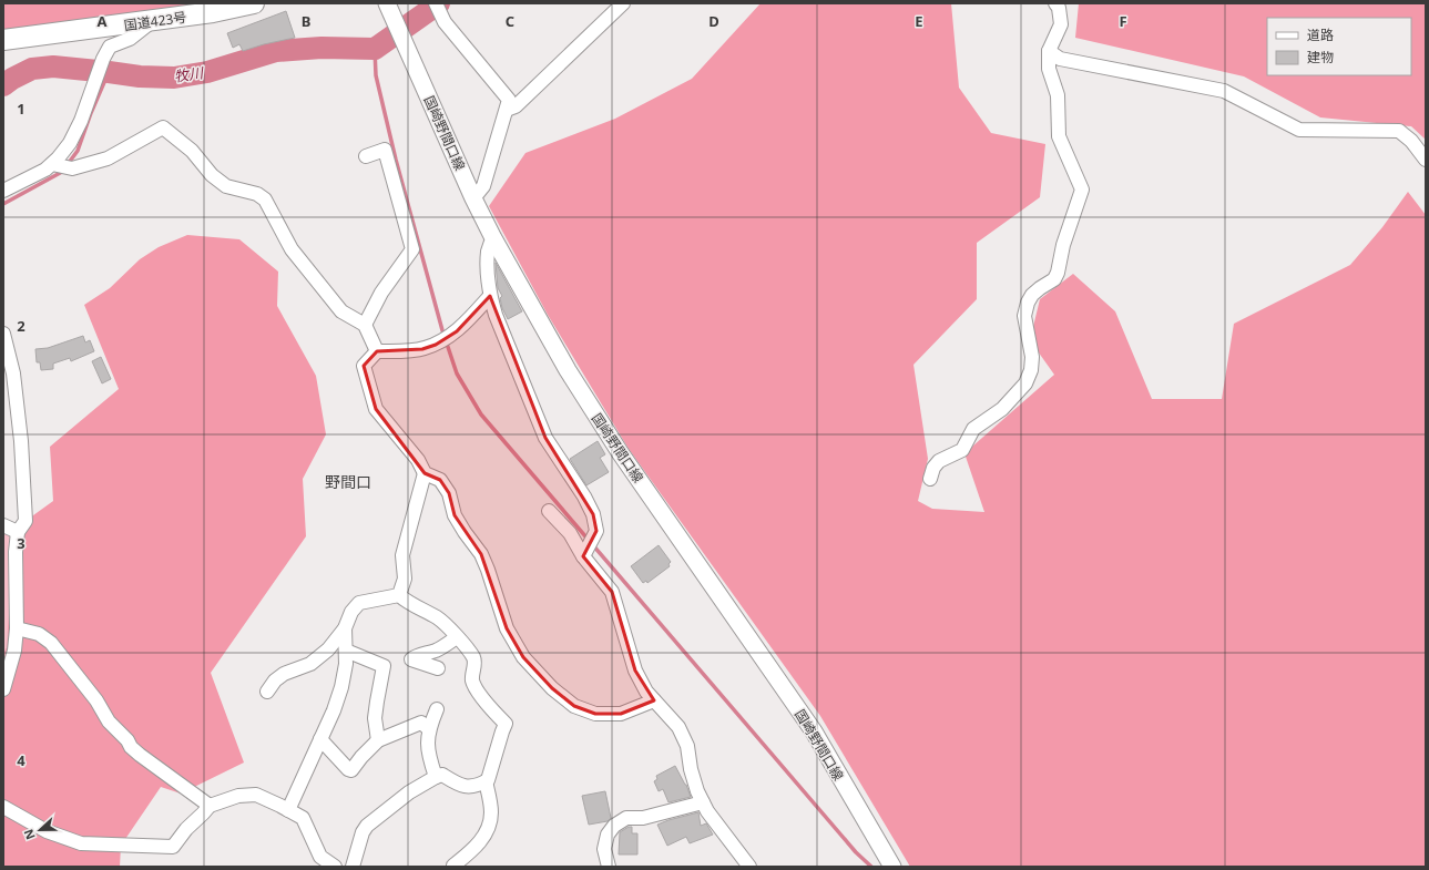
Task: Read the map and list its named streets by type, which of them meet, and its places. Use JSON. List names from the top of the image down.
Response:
{
  "streets": {
    "highway": ["国道423号"],
    "main road": ["国崎野間口線"]
  },
  "districts": ["野間口"],
  "water": ["牧川"],
  "legend": ["道路", "建物"],
  "north": "left",
  "grid": {
    "columns": [
      "A",
      "B",
      "C",
      "D",
      "E",
      "F"
    ],
    "rows": [
      "1",
      "2",
      "3",
      "4"
    ]
  }
}
